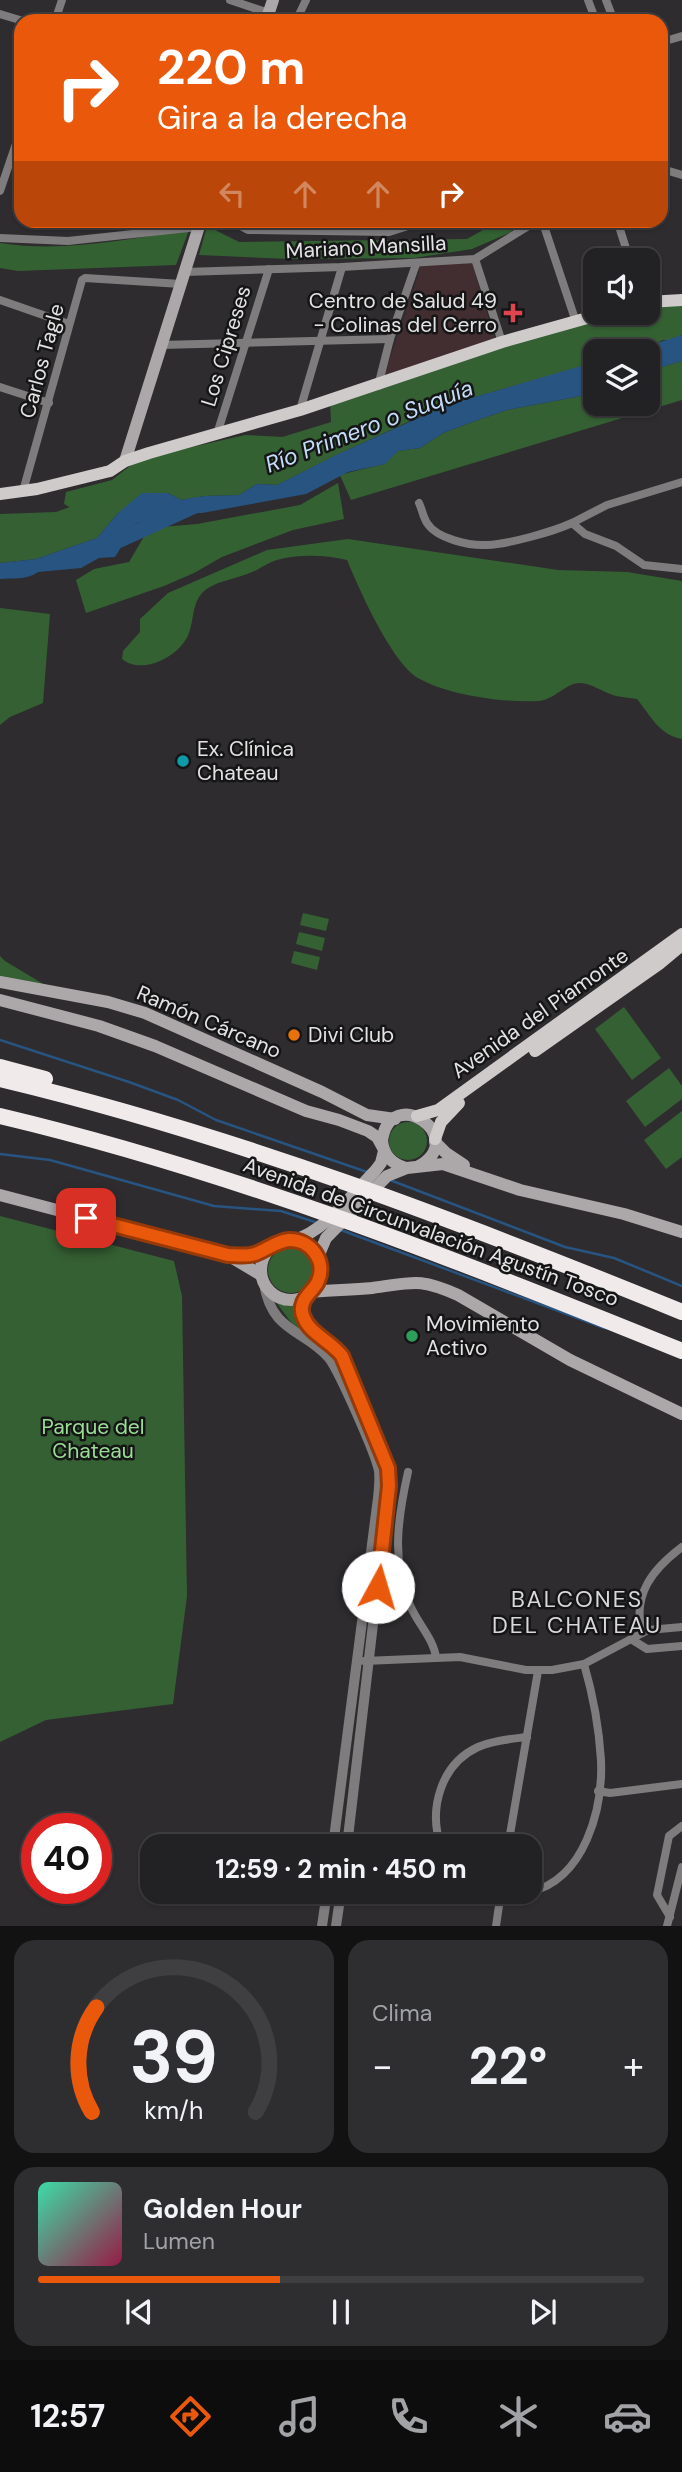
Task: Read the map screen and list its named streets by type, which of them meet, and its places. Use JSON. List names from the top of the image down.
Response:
{
  "streets": {
    "highway": ["Avenida de Circunvalación Agustín Tosco"],
    "main road": ["Avenida del Piamonte", "Ramón Cárcano"],
    "street": ["Mariano Mansilla", "Los Cipreses", "Carlos Tagle"]
  },
  "crossings": [
    ["Mariano Mansilla", "Los Cipreses"],
    ["Mariano Mansilla", "Carlos Tagle"],
    ["Avenida del Piamonte", "Ramón Cárcano"]
  ],
  "districts": ["BALCONES DEL CHATEAU"],
  "water": ["Río Primero o Suquía"],
  "parks": ["Parque del Chateau"],
  "places": {
    "health": ["Centro de Salud 49 - Colinas del Cerro"],
    "other": ["Ex. Clínica Chateau", "Divi Club", "Movimiento Activo"]
  },
  "page": {
    "turn": ["220 m", "Gira a la derecha"],
    "limit": "40",
    "trip": "12:59 · 2 min · 450 m",
    "tile": "Clima",
    "heat": ["−", "22°", "+"],
    "song": ["Golden Hour", "Lumen"],
    "tabs": "12:57",
    "gauge": ["39", "km/h"]
  }
}
